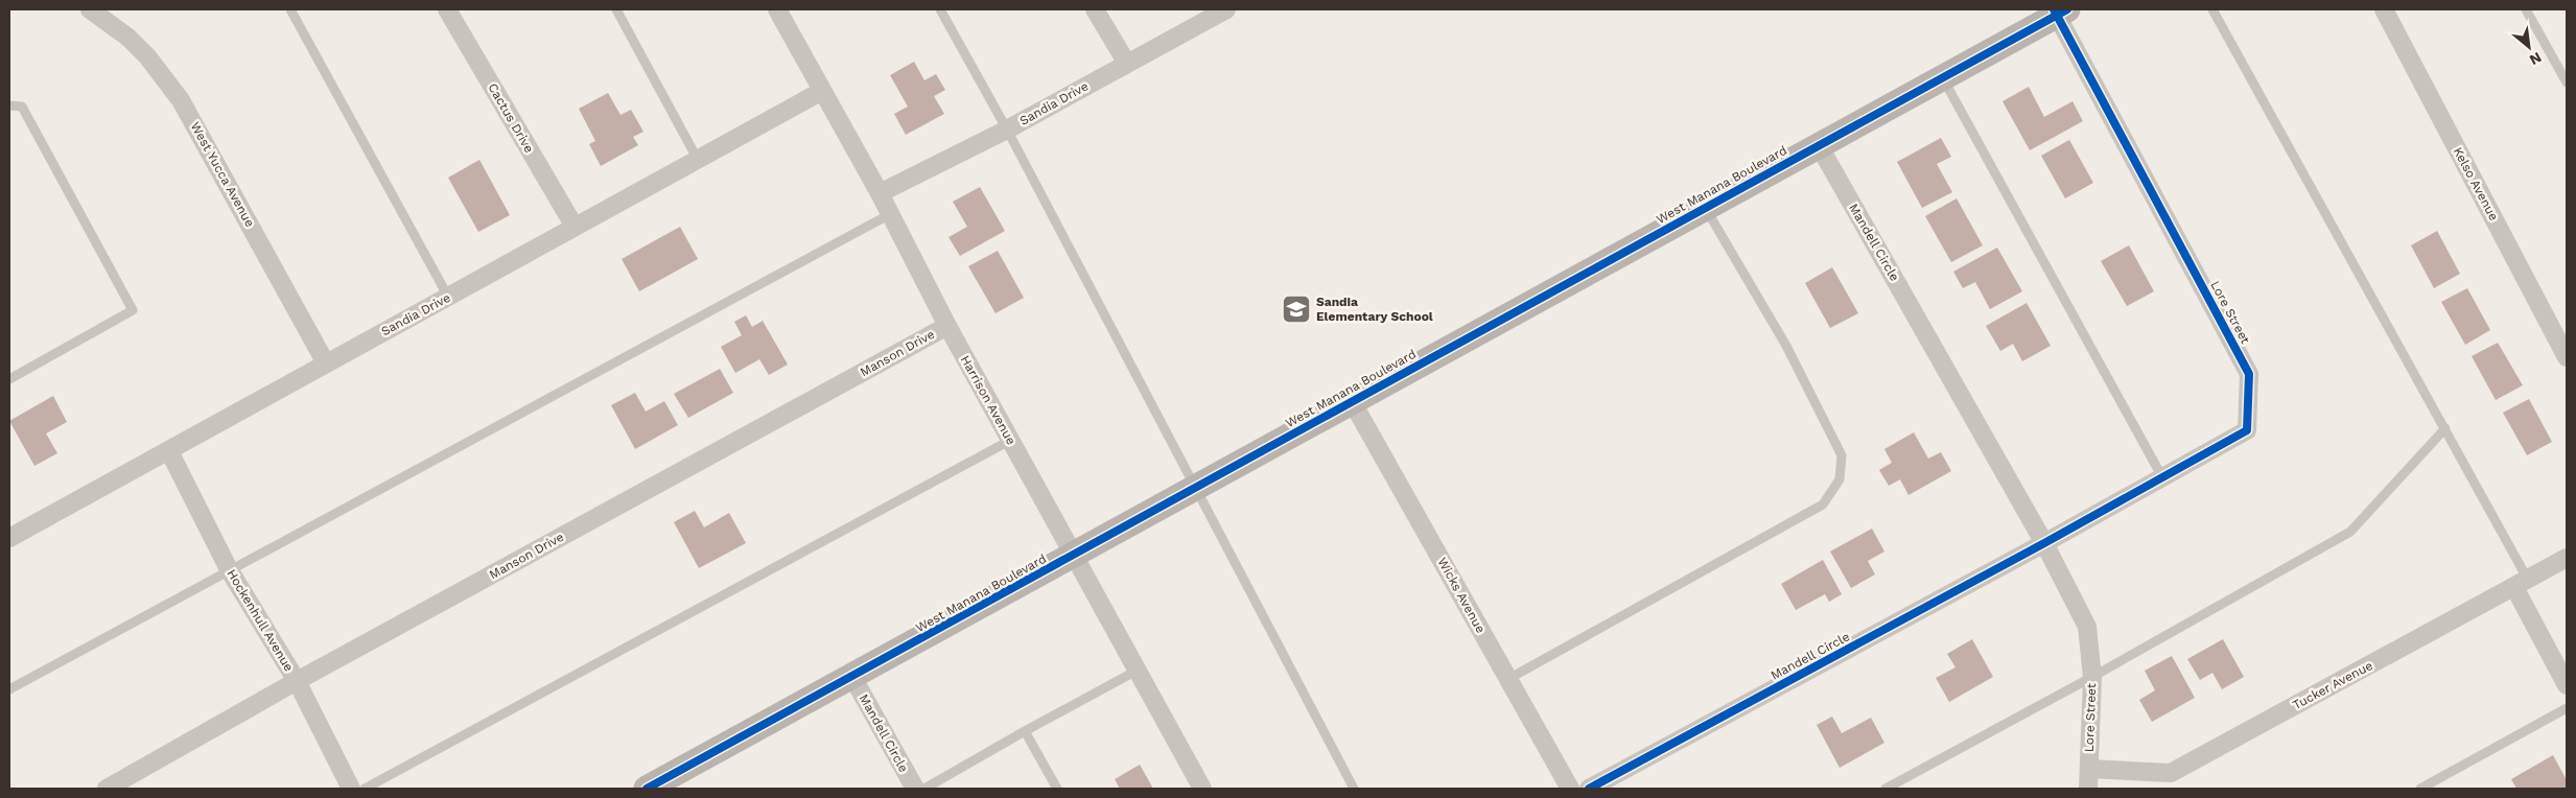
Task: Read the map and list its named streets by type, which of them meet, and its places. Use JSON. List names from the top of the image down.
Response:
{
  "streets": {
    "street": [
      "Sandia Drive",
      "Cactus Drive",
      "West Yucca Avenue",
      "Kelso Avenue",
      "West Manana Boulevard",
      "Mandell Circle",
      "Lore Street",
      "Manson Drive",
      "Harrison Avenue",
      "Wicks Avenue",
      "Hockenhull Avenue",
      "Tucker Avenue"
    ]
  },
  "crossings": [
    ["Sandia Drive", "Cactus Drive"],
    ["Sandia Drive", "West Yucca Avenue"],
    ["Sandia Drive", "Harrison Avenue"],
    ["Sandia Drive", "Hockenhull Avenue"],
    ["West Manana Boulevard", "Mandell Circle"],
    ["West Manana Boulevard", "Lore Street"],
    ["West Manana Boulevard", "Harrison Avenue"],
    ["West Manana Boulevard", "Wicks Avenue"],
    ["Mandell Circle", "Lore Street"],
    ["Lore Street", "Tucker Avenue"],
    ["Manson Drive", "Harrison Avenue"],
    ["Manson Drive", "Hockenhull Avenue"]
  ],
  "places": {
    "school or university": ["Sandia Elementary School"]
  },
  "north": "bottom right"
}
